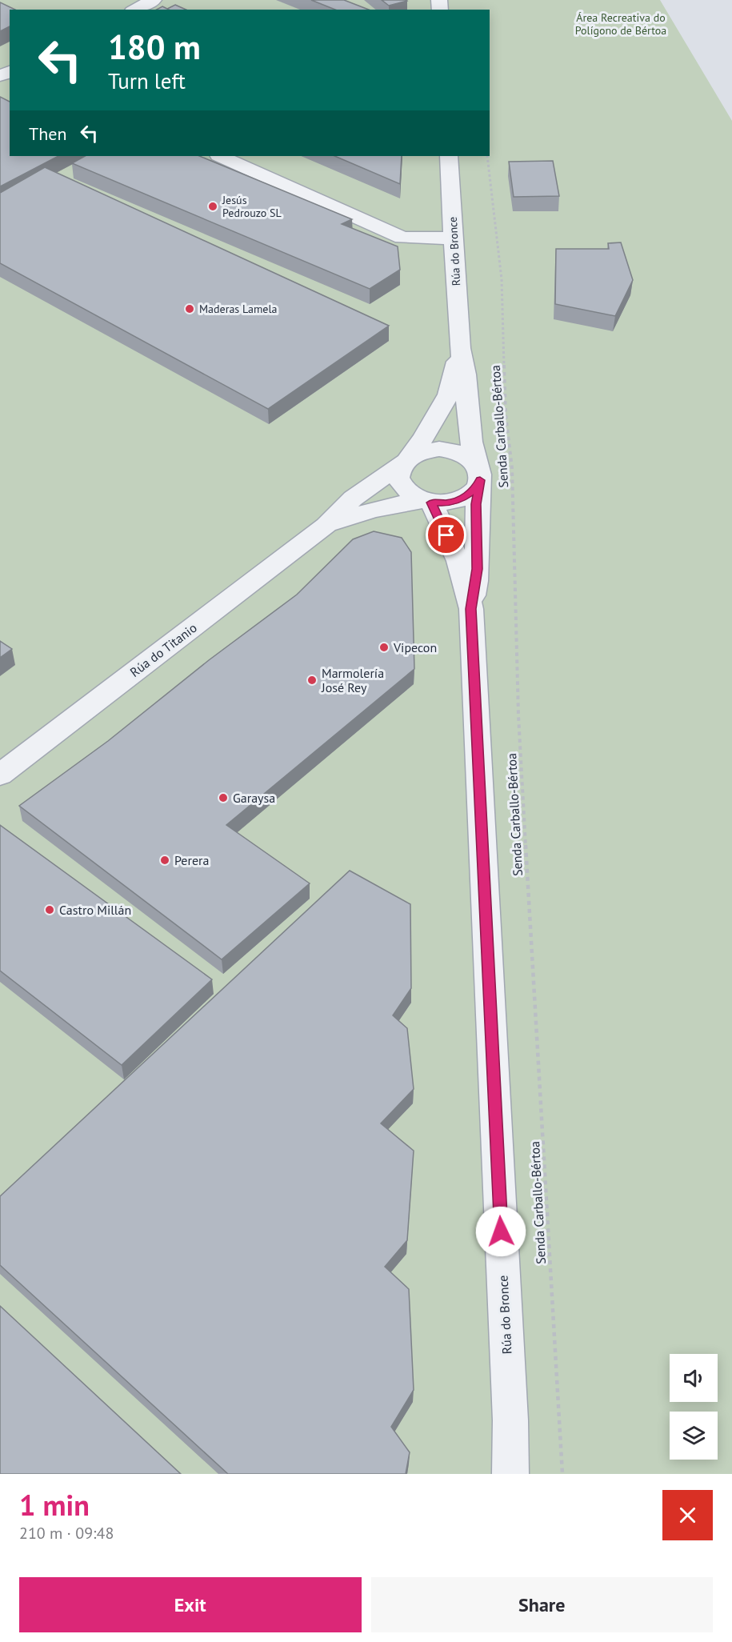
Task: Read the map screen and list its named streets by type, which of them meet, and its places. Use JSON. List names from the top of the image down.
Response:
{
  "streets": {
    "street": ["Rúa do Bronce", "Rúa do Titanio"],
    "path": ["Senda Carballo-Bértoa"]
  },
  "crossings": [
    ["Rúa do Bronce", "Rúa do Titanio"]
  ],
  "parks": ["Área Recreativa do Polígono de Bértoa"],
  "places": [
    "Jesús Pedrouzo SL",
    "Maderas Lamela",
    "Vipecon",
    "Marmolería José Rey",
    "Garaysa",
    "Perera",
    "Castro Millán"
  ],
  "page": {
    "turn": ["180 m", "Turn left"],
    "then": "Then",
    "heading": ["1 min", "210 m · 09:48"],
    "buttons": ["Exit", "Share"]
  }
}
